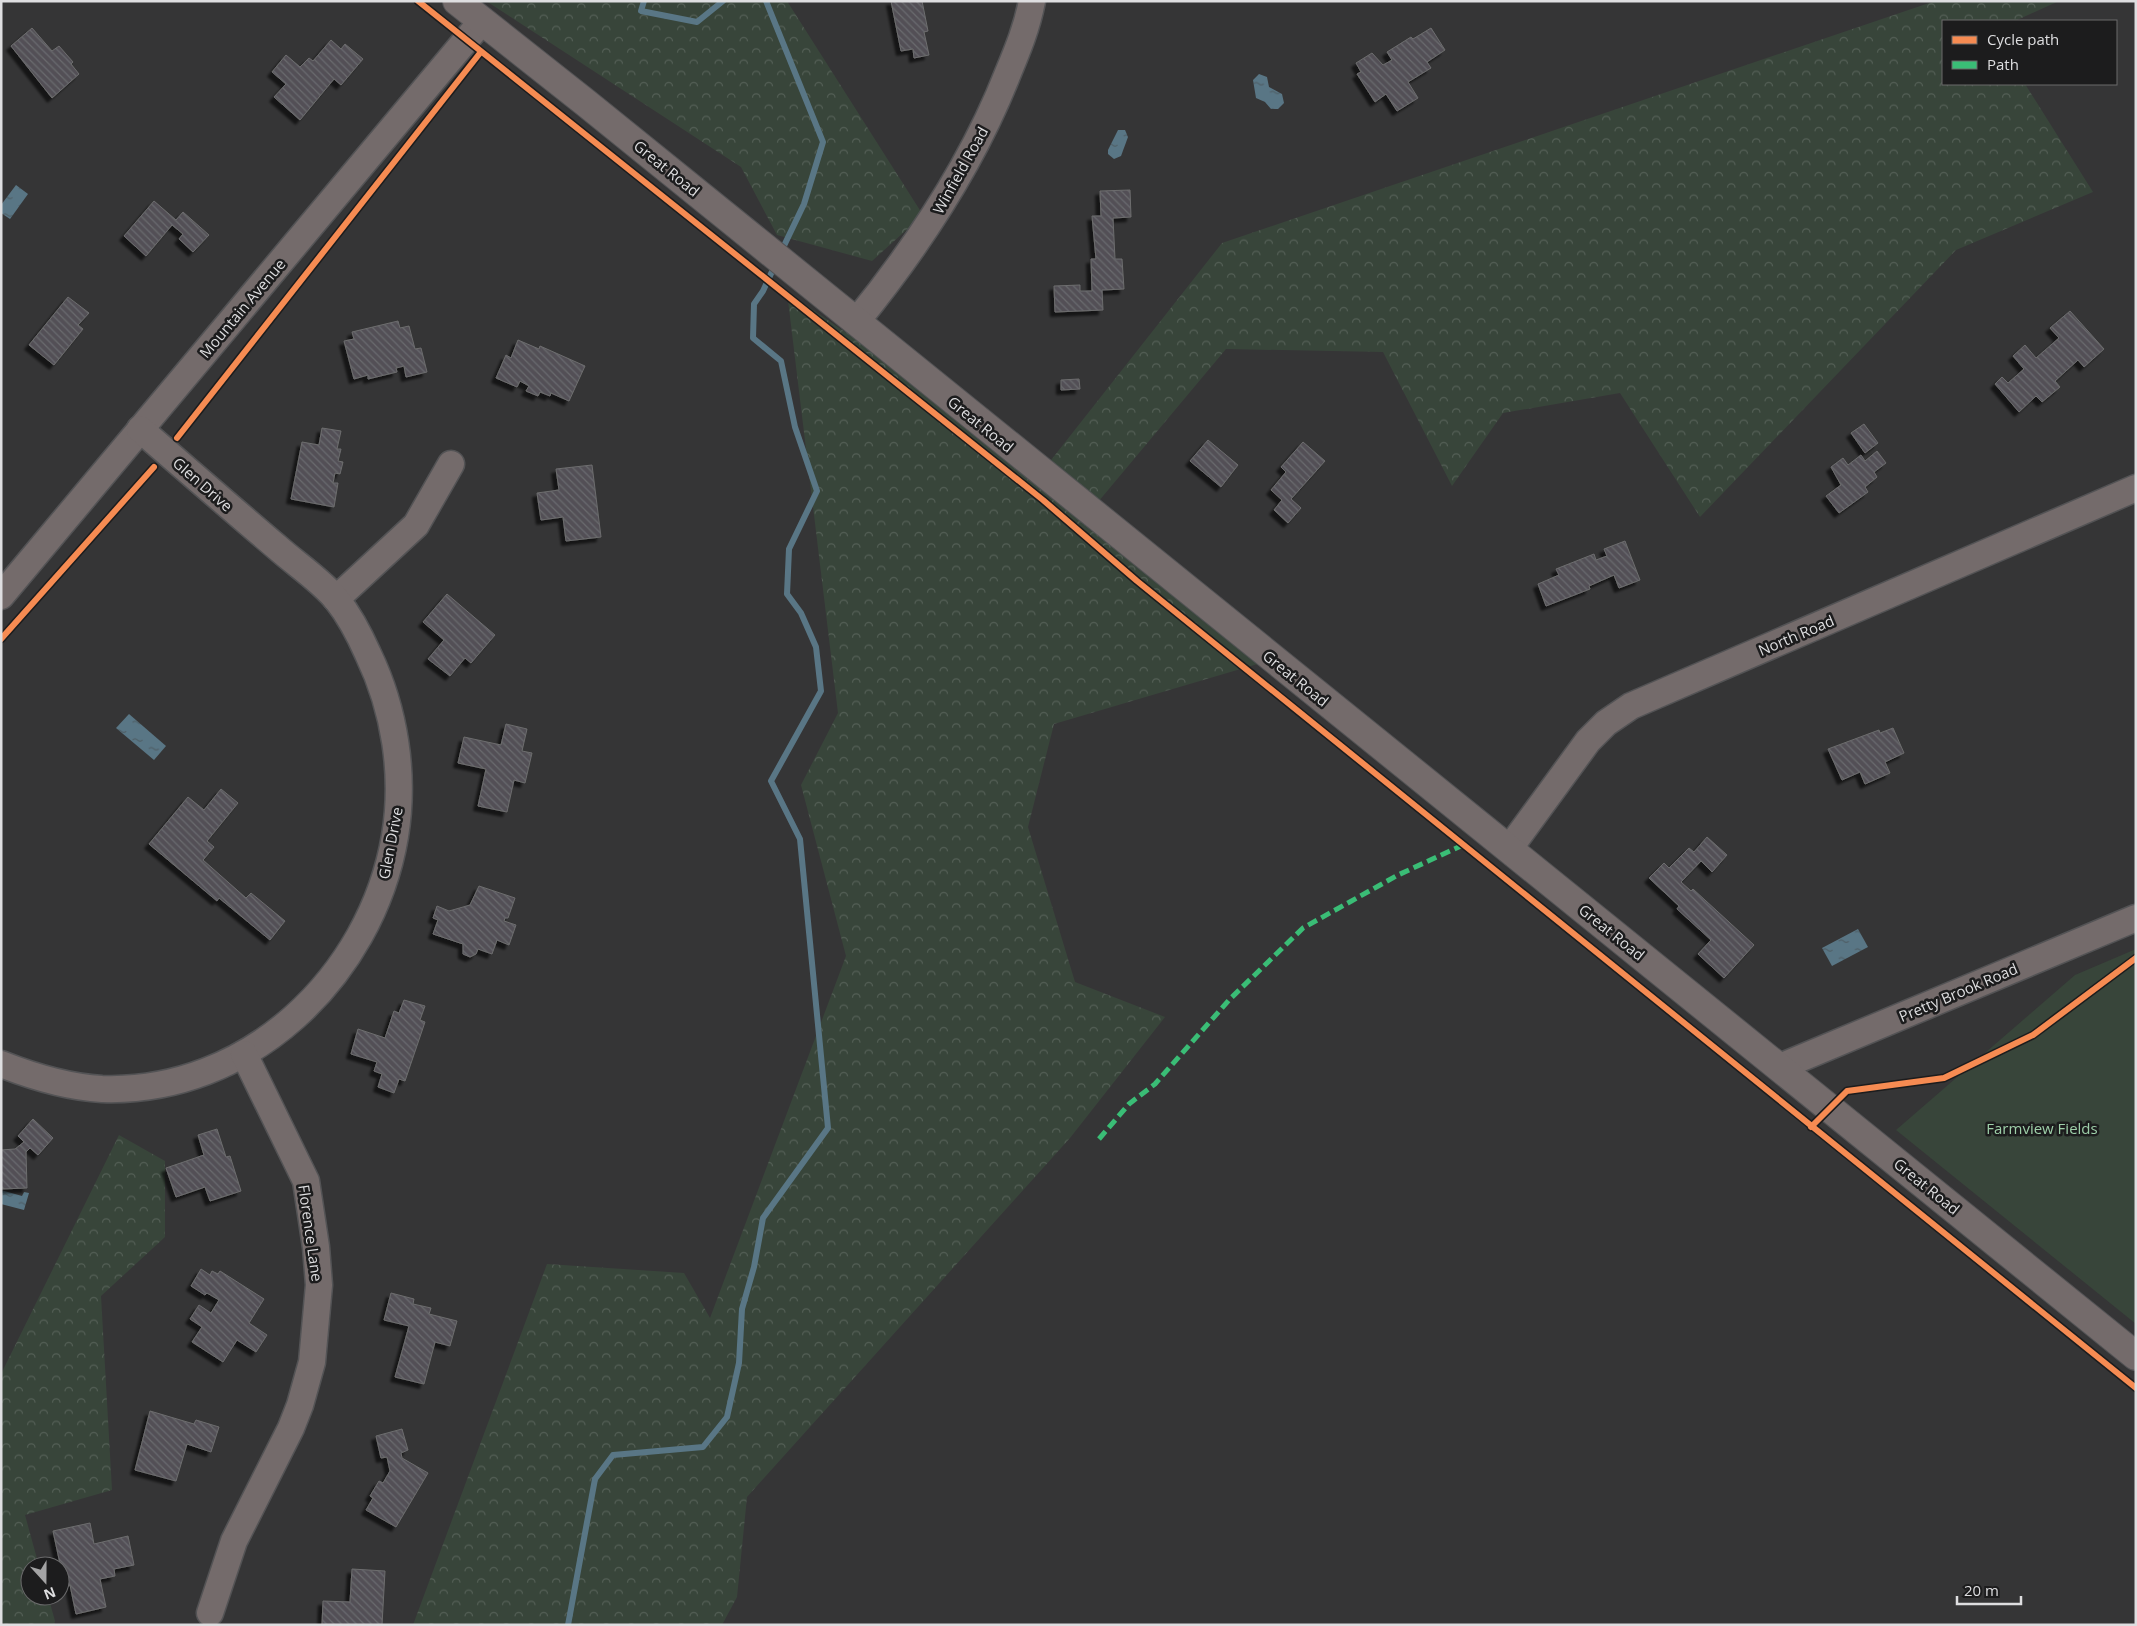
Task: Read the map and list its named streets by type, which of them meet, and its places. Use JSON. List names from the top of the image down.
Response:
{
  "streets": {
    "street": [
      "Great Road",
      "Winfield Road",
      "Mountain Avenue",
      "Glen Drive",
      "North Road",
      "Pretty Brook Road",
      "Florence Lane"
    ]
  },
  "crossings": [
    ["Great Road", "Winfield Road"],
    ["Great Road", "Mountain Avenue"],
    ["Great Road", "North Road"],
    ["Great Road", "Pretty Brook Road"],
    ["Mountain Avenue", "Glen Drive"],
    ["Glen Drive", "Florence Lane"]
  ],
  "parks": ["Farmview Fields"],
  "legend": ["Cycle path", "Path"],
  "scale_bar": "20 m",
  "north": "bottom"
}
